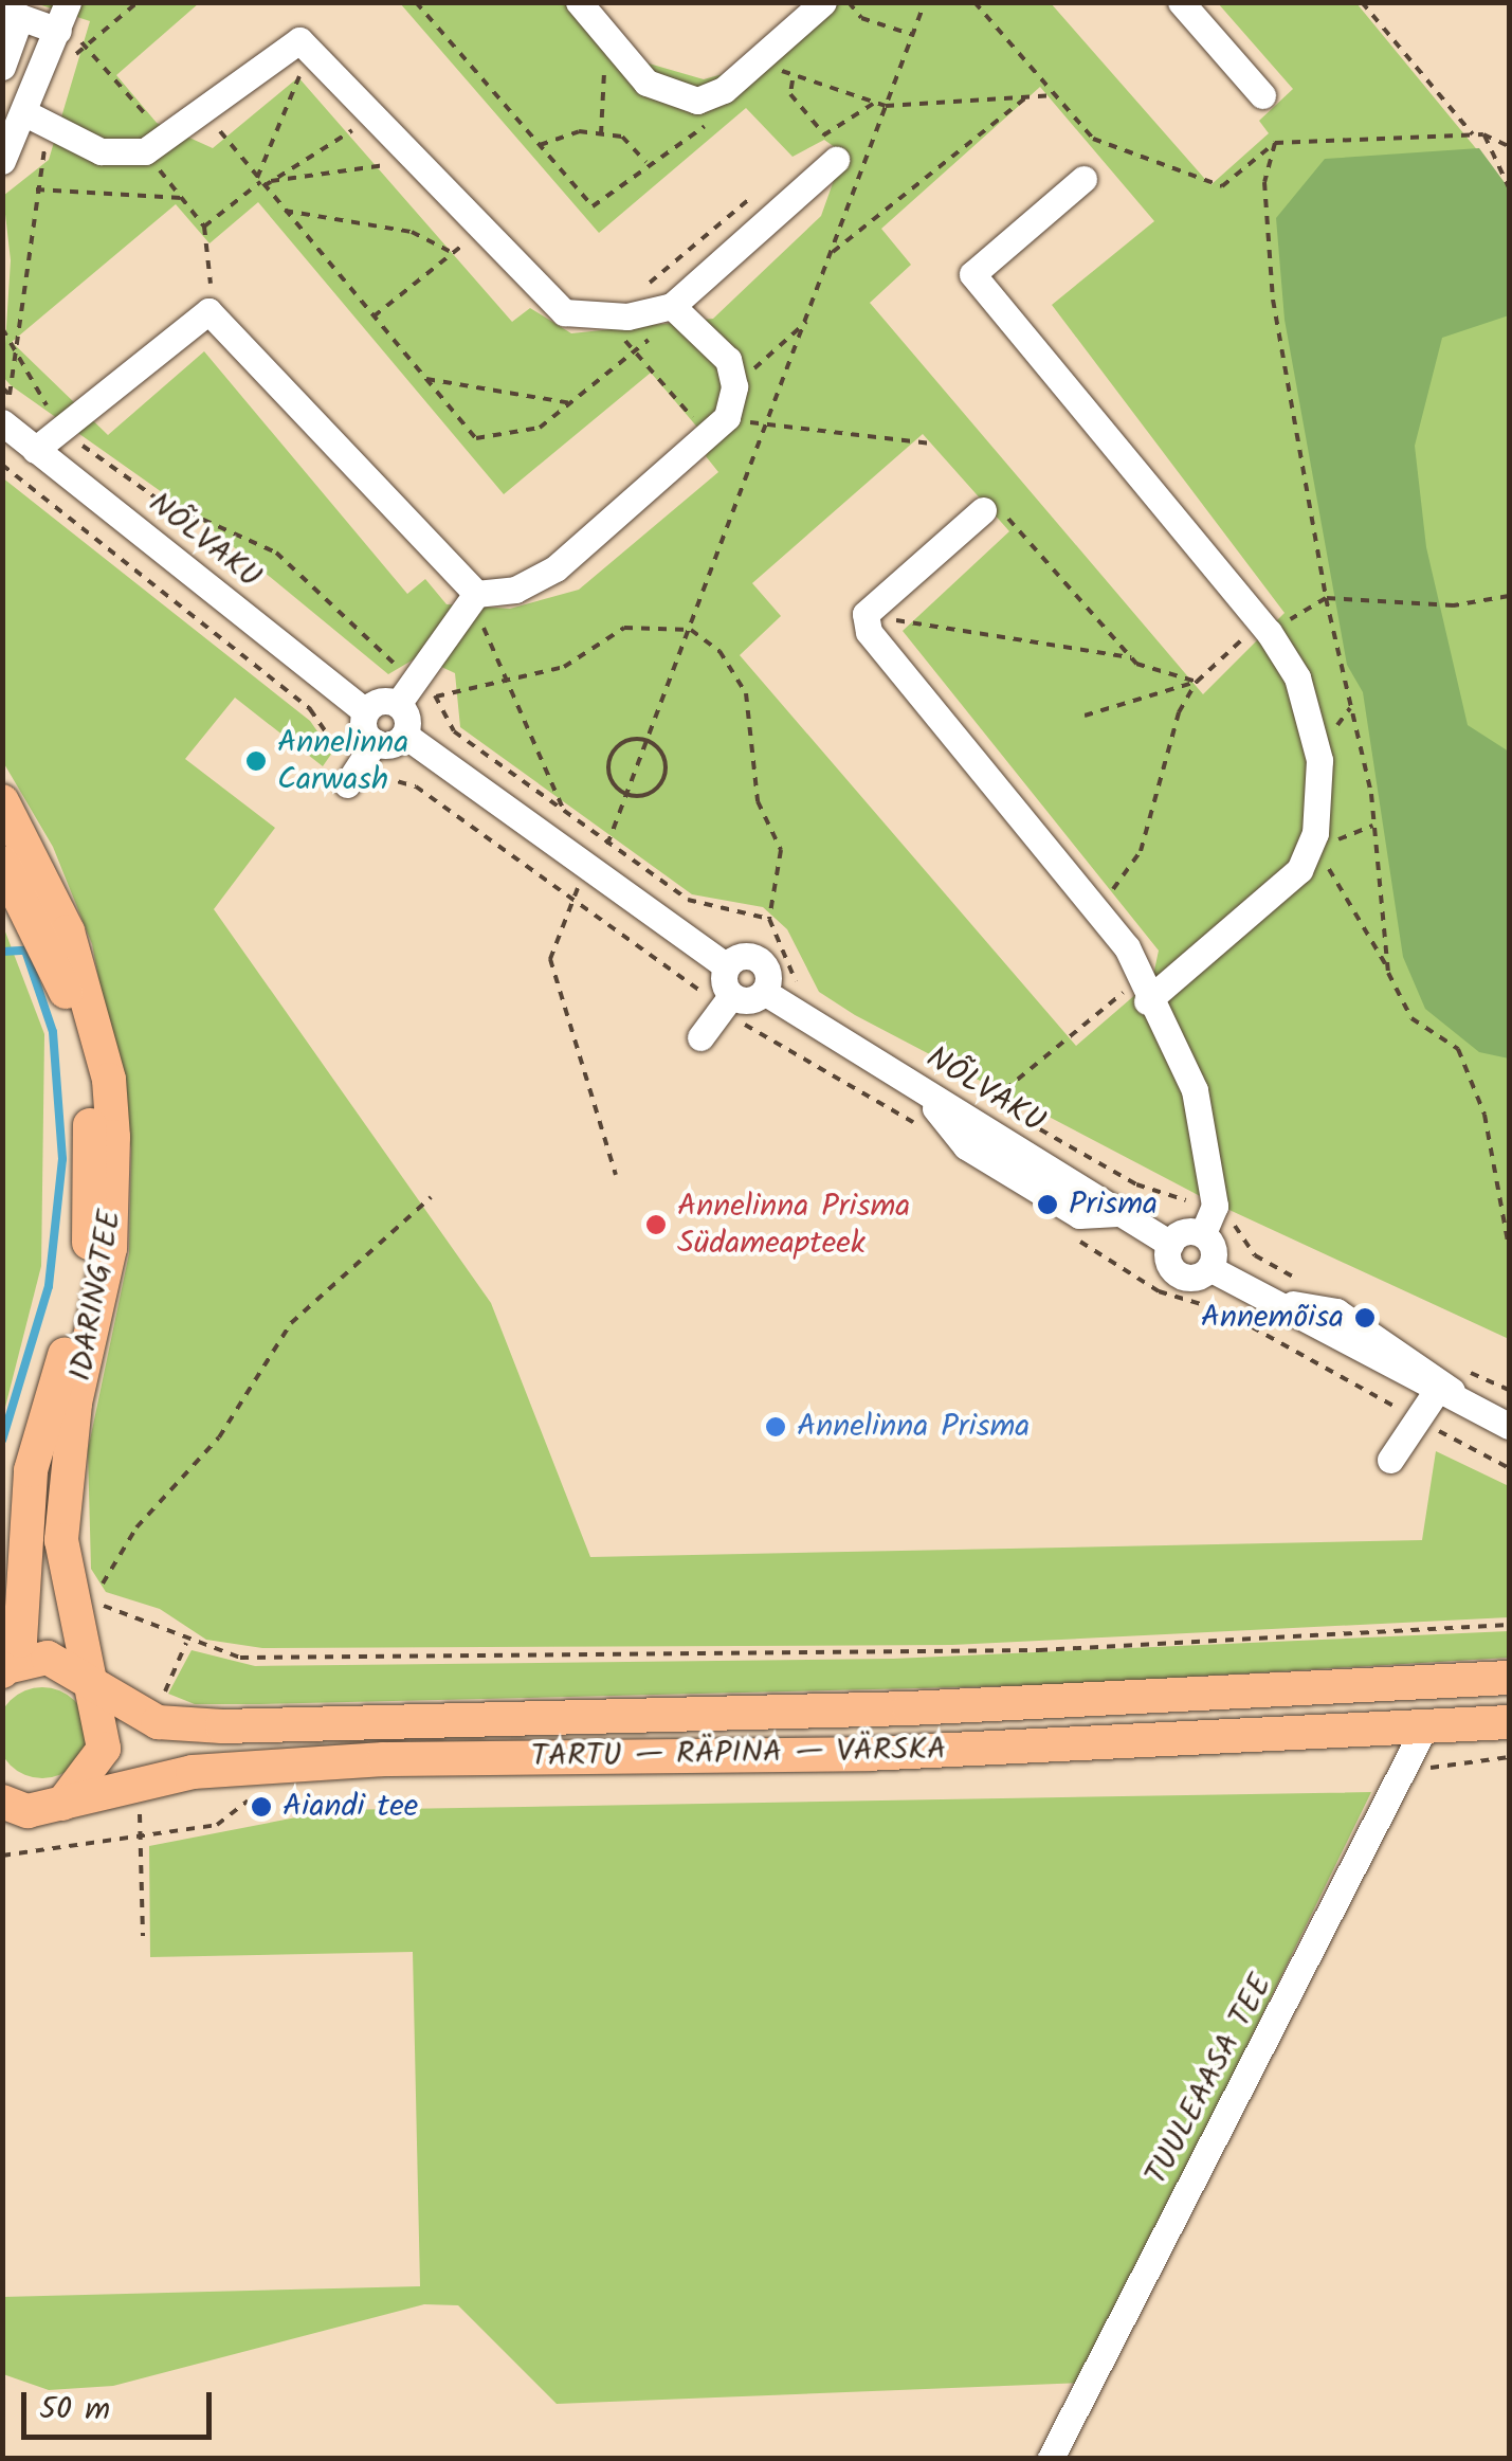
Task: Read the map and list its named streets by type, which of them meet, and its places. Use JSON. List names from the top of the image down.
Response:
{
  "streets": {
    "main road": ["IDARINGTEE", "TARTU — RÄPINA — VÄRSKA"],
    "street": ["NÕLVAKU", "TUULEAASA TEE"]
  },
  "crossings": [
    ["IDARINGTEE", "TARTU — RÄPINA — VÄRSKA"],
    ["TARTU — RÄPINA — VÄRSKA", "TUULEAASA TEE"]
  ],
  "places": [
    "Annelinna Carwash",
    "Prisma",
    "Annelinna Prisma Südameapteek",
    "Annemõisa",
    "Annelinna Prisma",
    "Aiandi tee"
  ],
  "scale_bar": "50 m"
}
